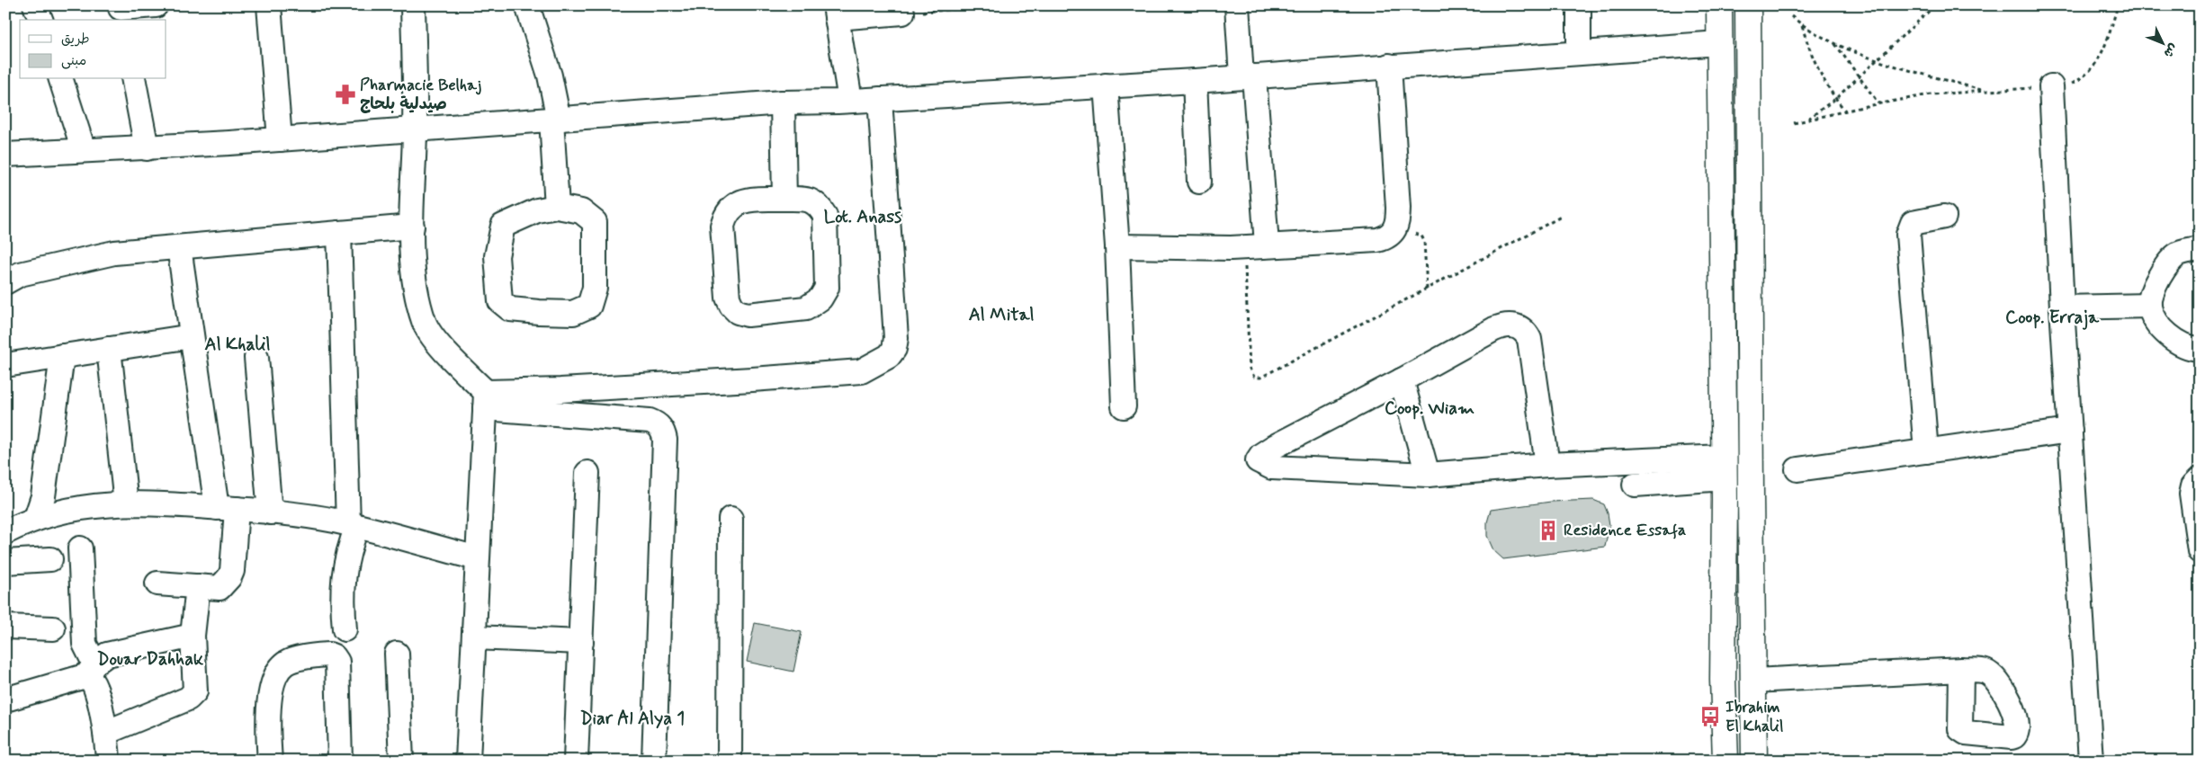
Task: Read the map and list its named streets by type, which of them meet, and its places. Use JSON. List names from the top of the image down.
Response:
{
  "districts": [
    "Lot. Anass",
    "Al Mital",
    "Coop. Erraja",
    "Al Khalil",
    "Coop. Wiam",
    "Douar Dahhak",
    "Diar Al Alya 1"
  ],
  "places": {
    "pharmacy": ["Pharmacie Belhaj صيدلية بلحاج"],
    "building": ["Residence Essafa"],
    "bus stop": ["Ibrahim El Khalil"]
  },
  "legend": ["طريق", "مبنى"],
  "north": "bottom right"
}
